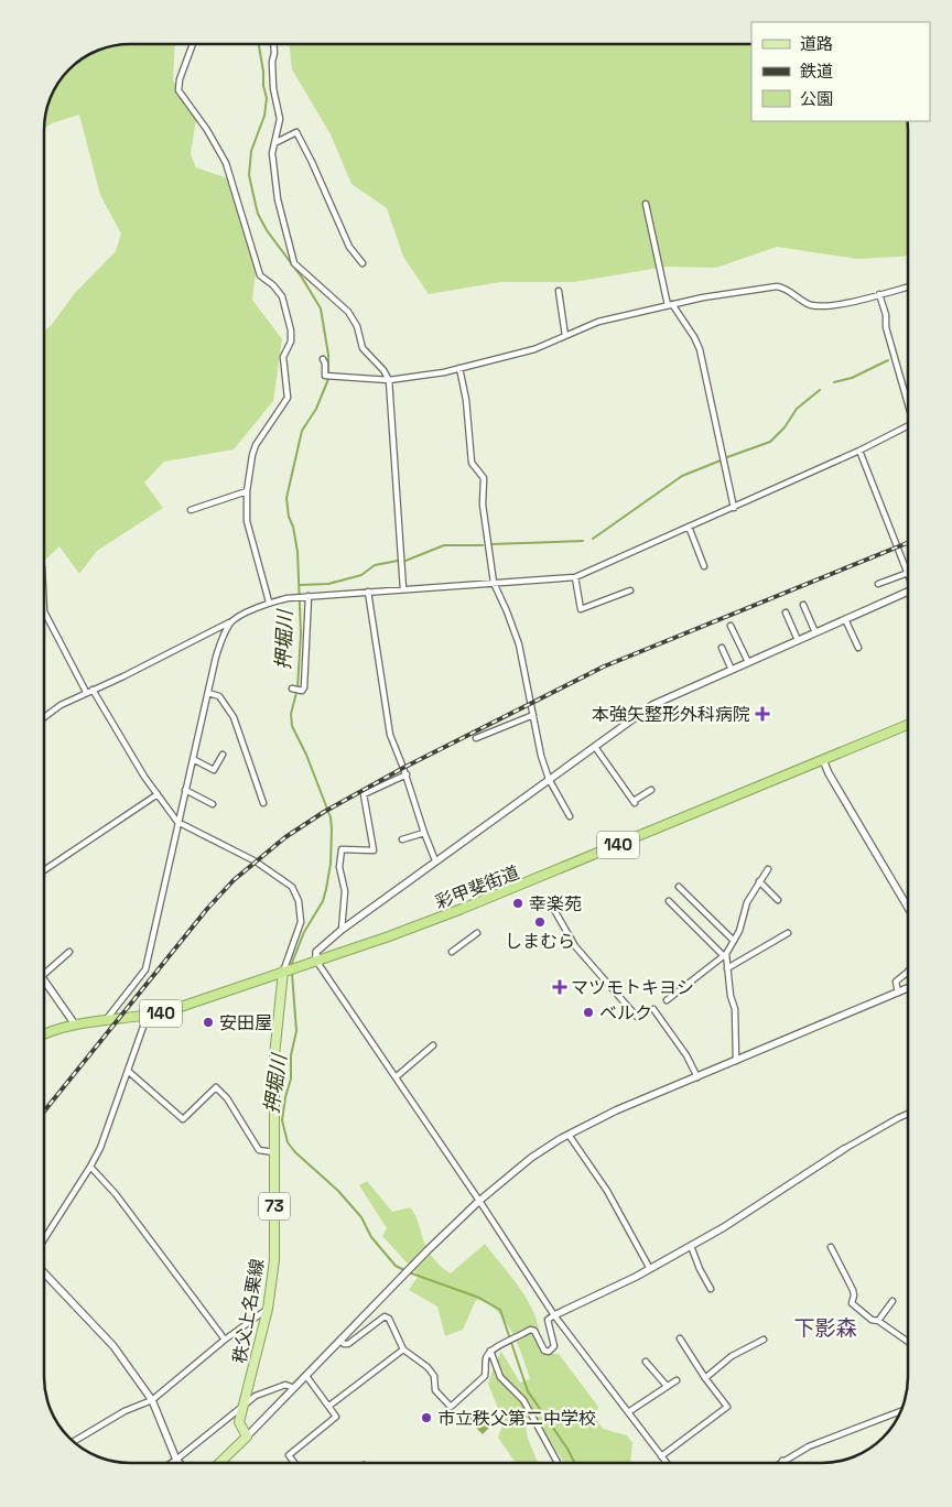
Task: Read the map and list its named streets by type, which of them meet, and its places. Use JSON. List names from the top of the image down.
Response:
{
  "streets": {
    "highway": ["140", "彩甲斐街道"],
    "main road": ["73", "秩父上名栗線"]
  },
  "crossings": [
    ["彩甲斐街道", "秩父上名栗線"]
  ],
  "districts": ["下影森"],
  "water": ["押堀川"],
  "places": {
    "health": ["本強矢整形外科病院", "マツモトキヨシ"],
    "other": [
      "幸楽苑",
      "しまむら",
      "ベルク",
      "安田屋",
      "市立秩父第二中学校"
    ]
  },
  "legend": ["道路", "鉄道", "公園"]
}
